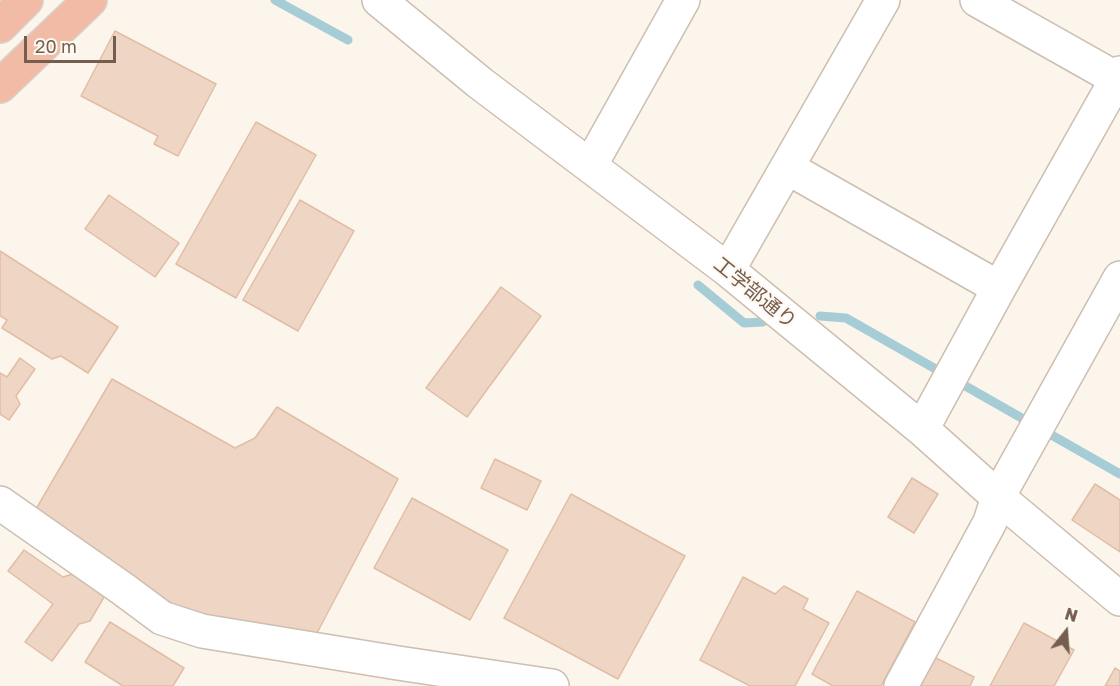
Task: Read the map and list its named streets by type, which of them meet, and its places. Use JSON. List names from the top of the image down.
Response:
{
  "streets": {
    "street": ["工学部通り"]
  },
  "scale_bar": "20 m",
  "north": "top"
}
